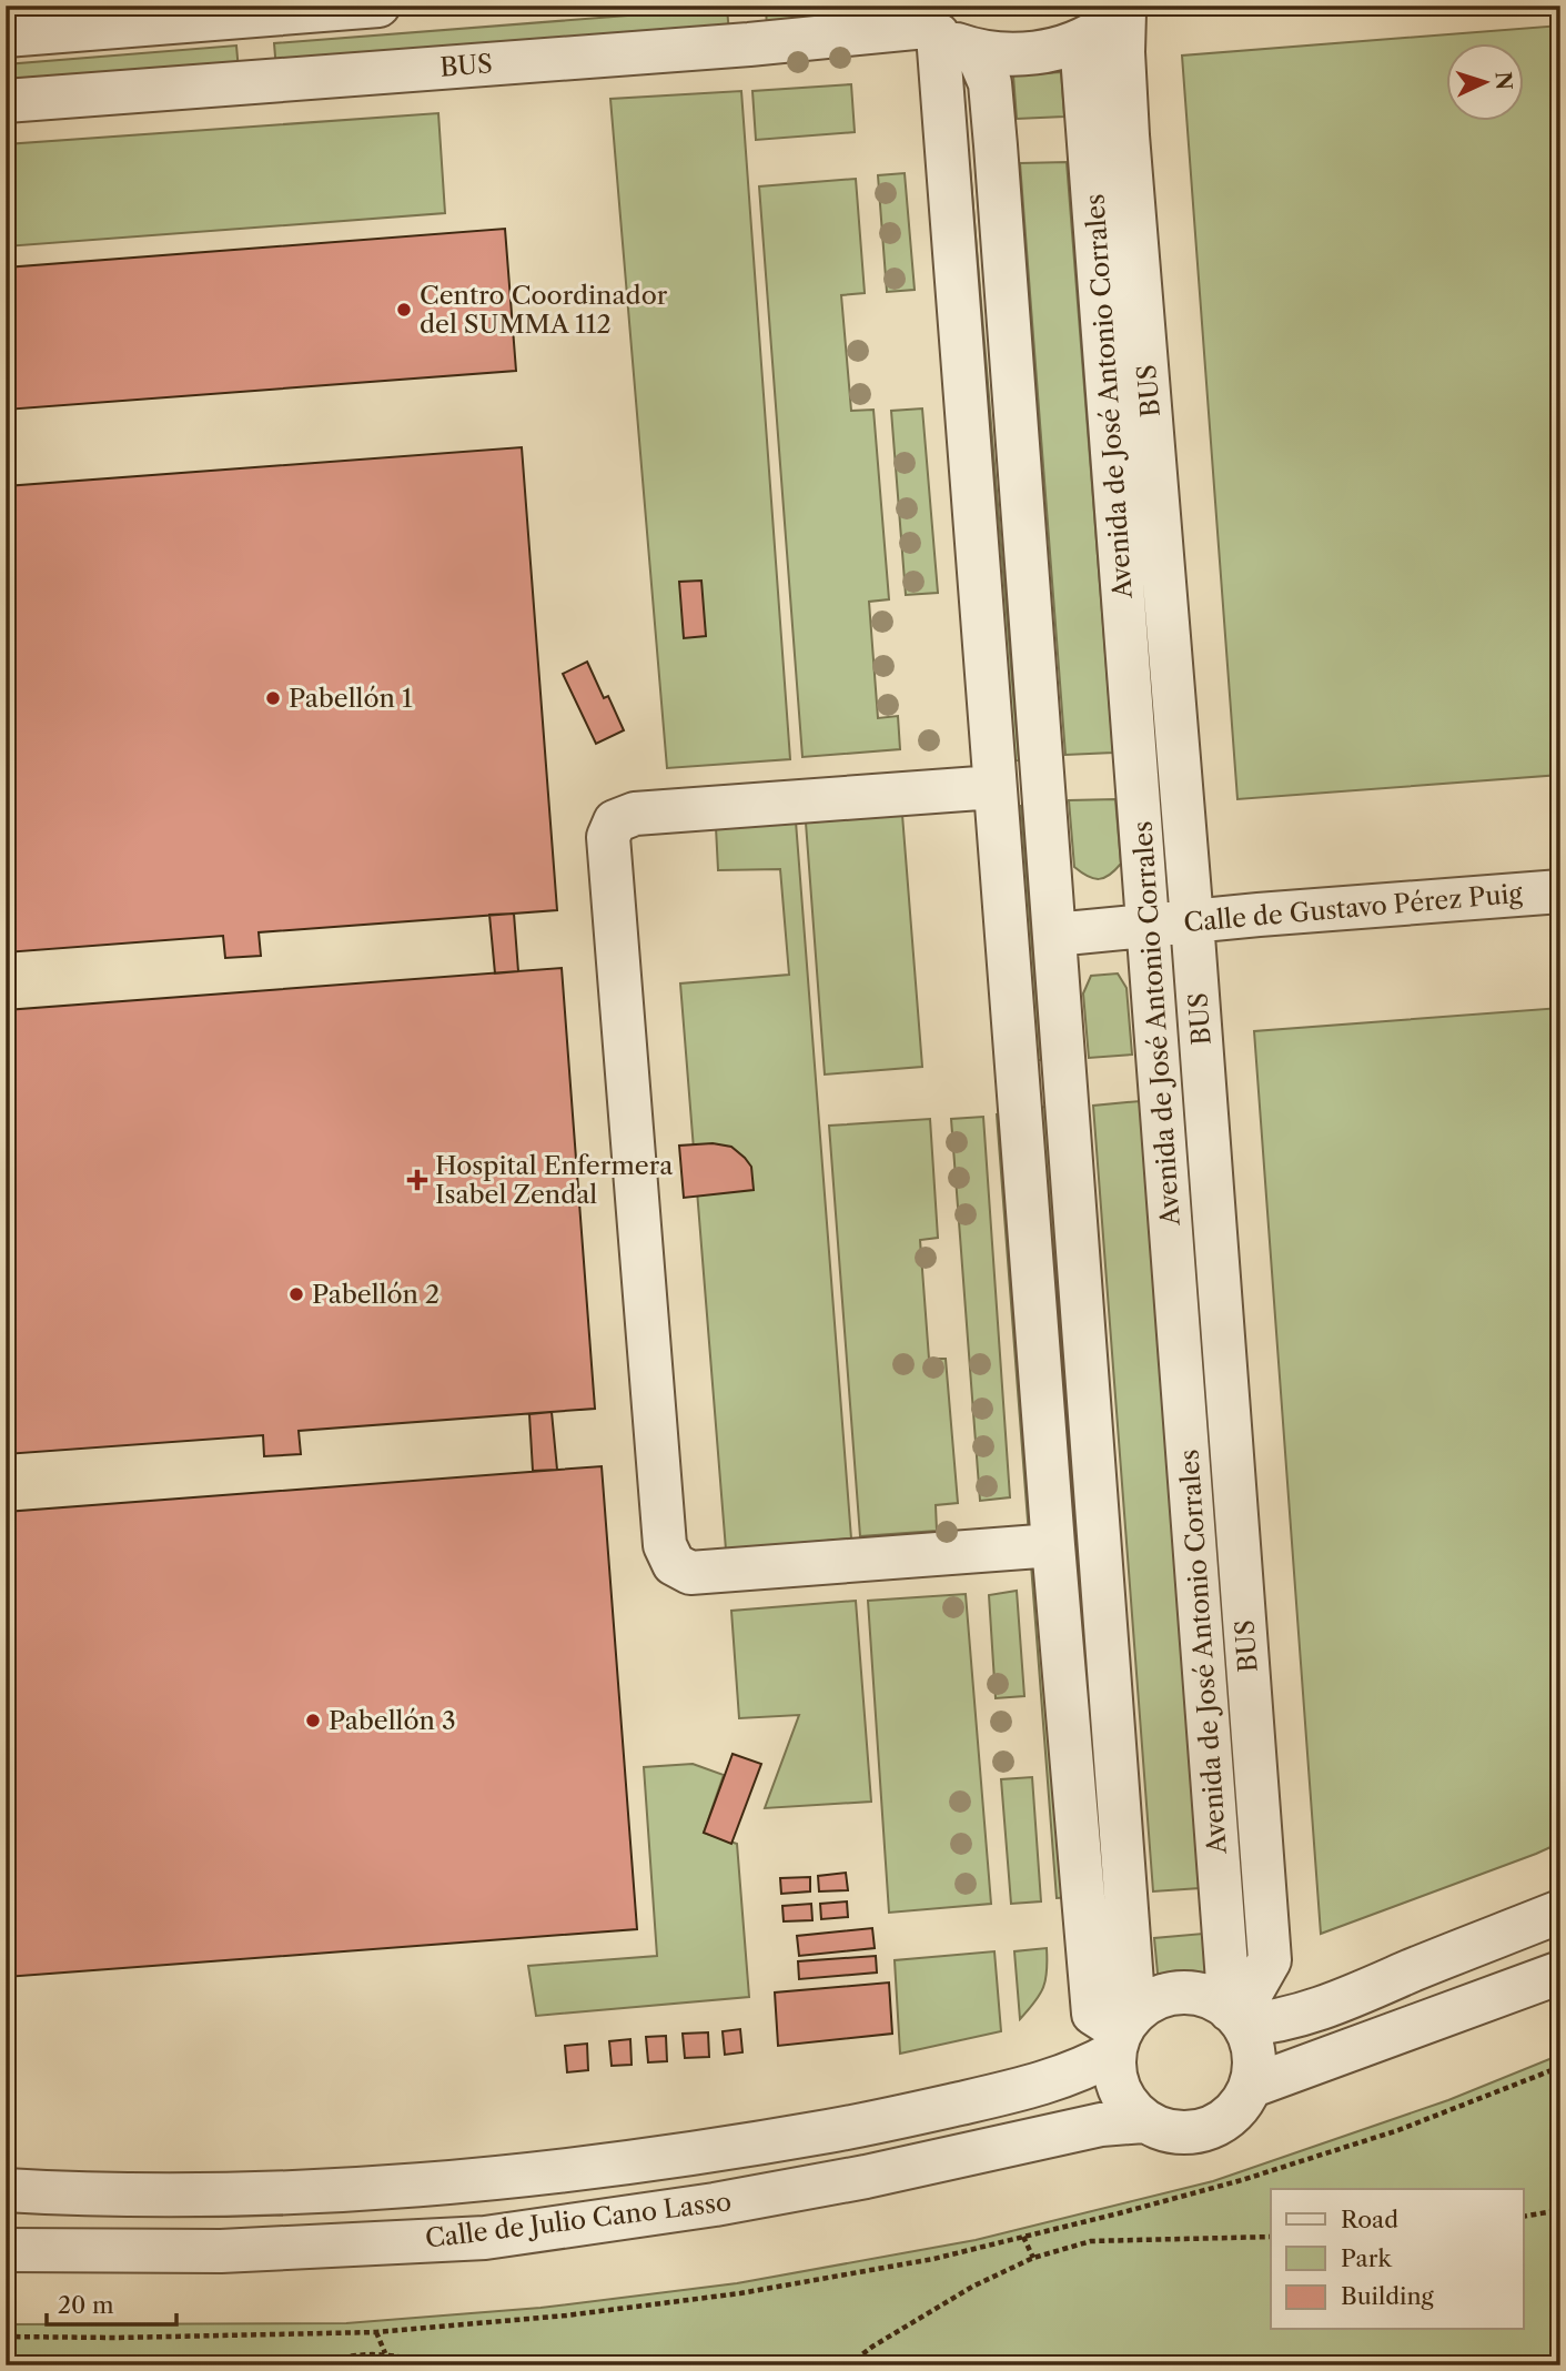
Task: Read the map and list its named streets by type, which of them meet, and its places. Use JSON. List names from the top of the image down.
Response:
{
  "streets": {
    "street": [
      "BUS",
      "Avenida de José Antonio Corrales",
      "Calle de Gustavo Pérez Puig",
      "Calle de Julio Cano Lasso"
    ]
  },
  "crossings": [
    ["BUS", "Avenida de José Antonio Corrales"],
    ["BUS", "Calle de Gustavo Pérez Puig"],
    ["BUS", "Calle de Julio Cano Lasso"],
    ["Avenida de José Antonio Corrales", "Calle de Gustavo Pérez Puig"],
    ["Avenida de José Antonio Corrales", "Calle de Julio Cano Lasso"]
  ],
  "places": {
    "other": [
      "Centro Coordinador del SUMMA 112",
      "Pabellón 1",
      "Pabellón 2",
      "Pabellón 3"
    ],
    "health": ["Hospital Enfermera Isabel Zendal"]
  },
  "legend": ["Road", "Park", "Building"],
  "scale_bar": "20 m",
  "north": "right"
}
